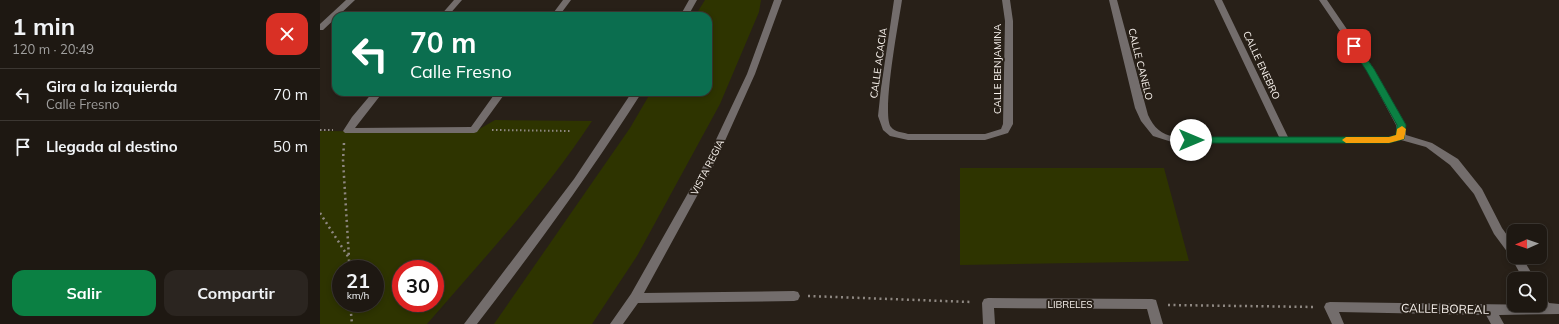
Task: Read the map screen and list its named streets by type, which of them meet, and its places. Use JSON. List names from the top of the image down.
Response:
{
  "streets": {
    "street": [
      "CALLE ACACIA",
      "CALLE CANELO",
      "CALLE ENEBRO",
      "CALLE BENJAMINA",
      "VISTA REGIA",
      "LIBRELES",
      "CALLE BOREAL"
    ]
  },
  "crossings": [
    ["CALLE ACACIA", "CALLE BENJAMINA"],
    ["CALLE CANELO", "CALLE ENEBRO"]
  ],
  "north": "left",
  "page": {
    "heading": ["1 min", "120 m · 20:49"],
    "turn": ["70 m", "Calle Fresno"],
    "list": [
      {
        "name": "Gira a la izquierda",
        "note": "Calle Fresno",
        "value": "70 m"
      },
      {
        "name": "Llegada al destino",
        "value": "50 m"
      }
    ],
    "speed": "21 km/h",
    "limit": "30",
    "buttons": ["Salir", "Compartir"]
  }
}
